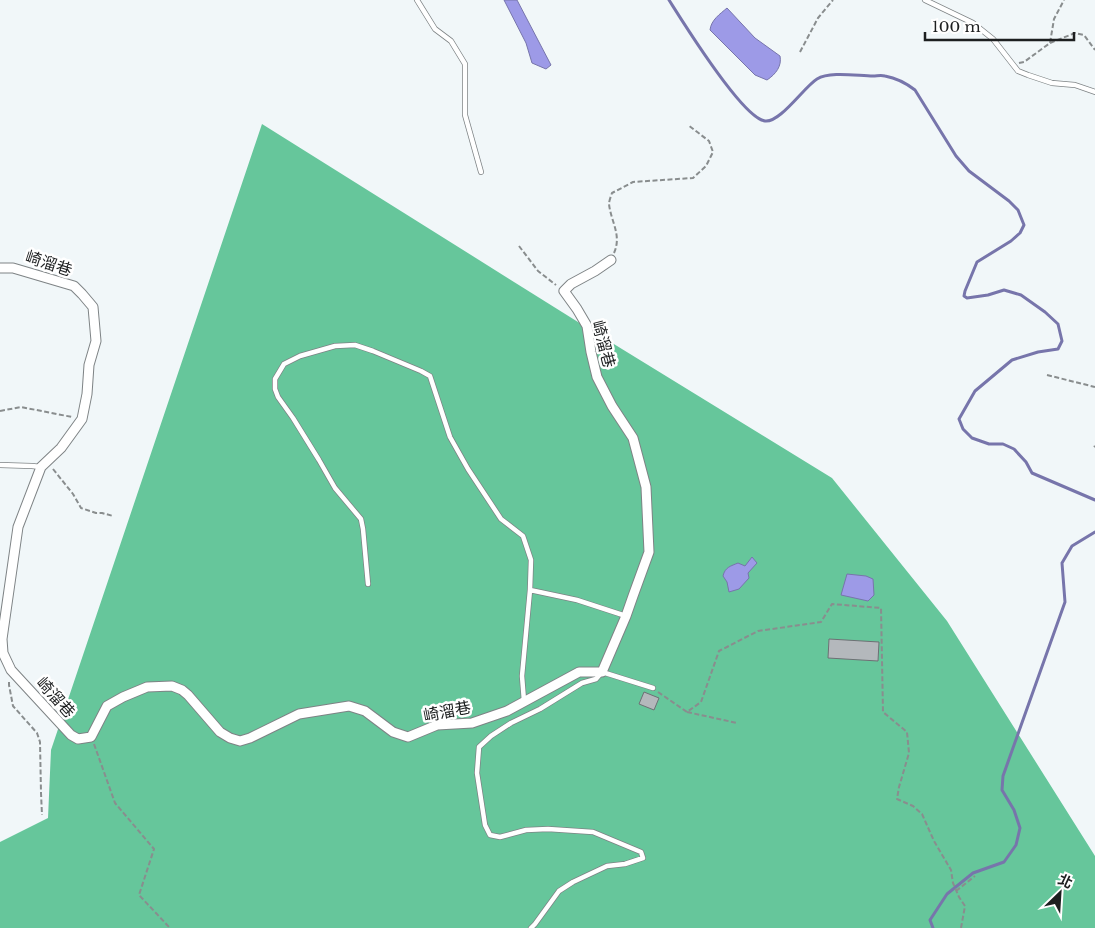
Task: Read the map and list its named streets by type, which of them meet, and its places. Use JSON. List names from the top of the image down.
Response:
{
  "streets": {
    "street": ["崎溜巷"]
  },
  "scale_bar": "100 m",
  "north": "top right"
}
